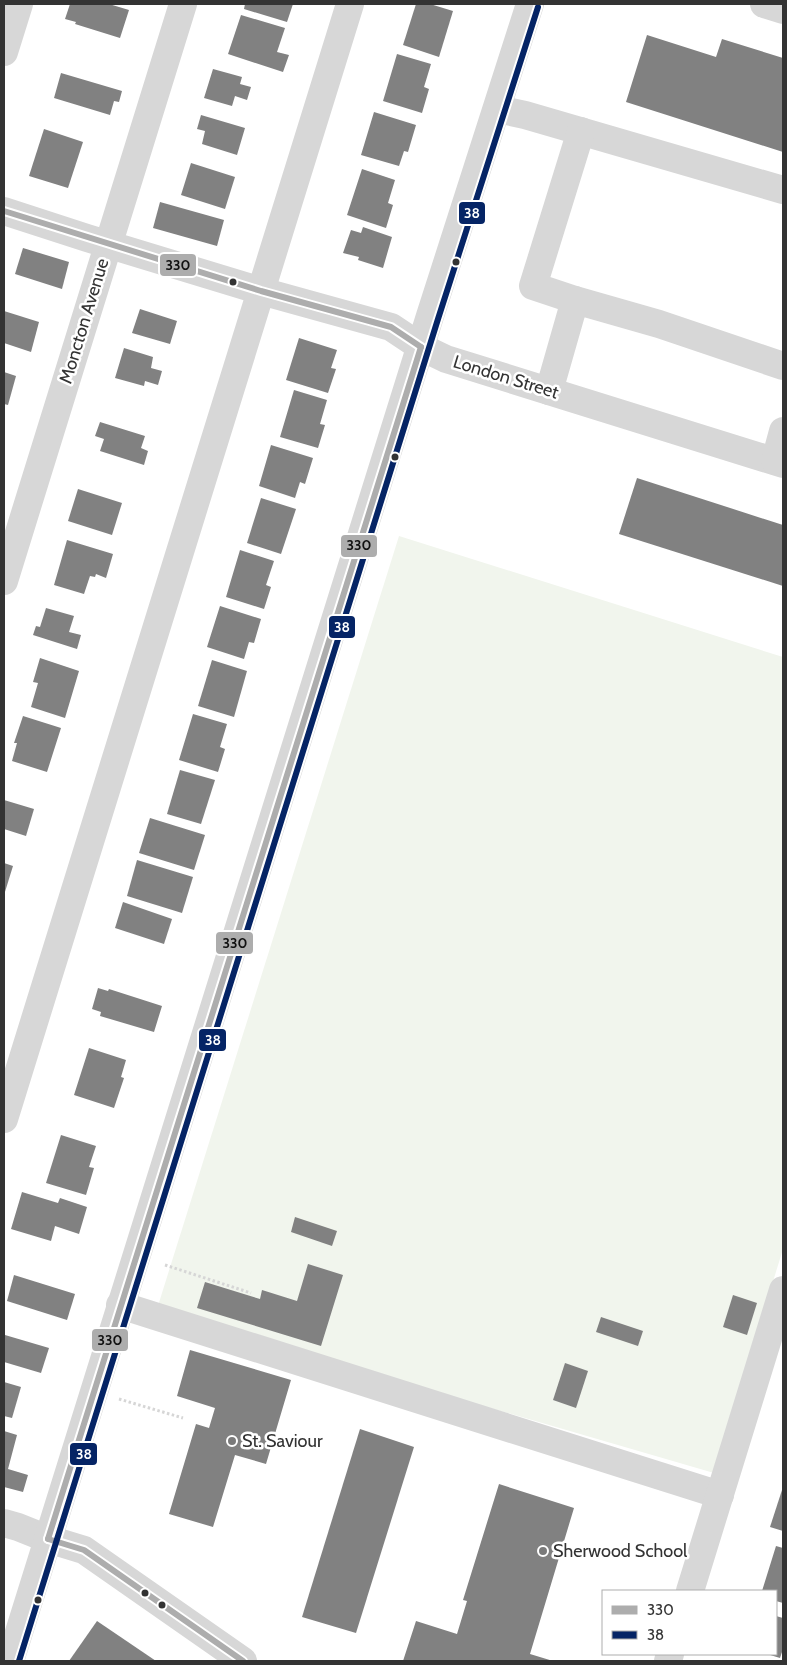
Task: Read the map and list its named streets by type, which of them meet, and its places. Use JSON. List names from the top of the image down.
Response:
{
  "streets": {
    "street": ["Moncton Avenue", "London Street"]
  },
  "crossings": [
    ["Moncton Avenue", "London Street"]
  ],
  "places": ["St. Saviour", "Sherwood School"],
  "lines": ["transit line 38", "transit line 330"],
  "legend": ["330", "38"]
}
